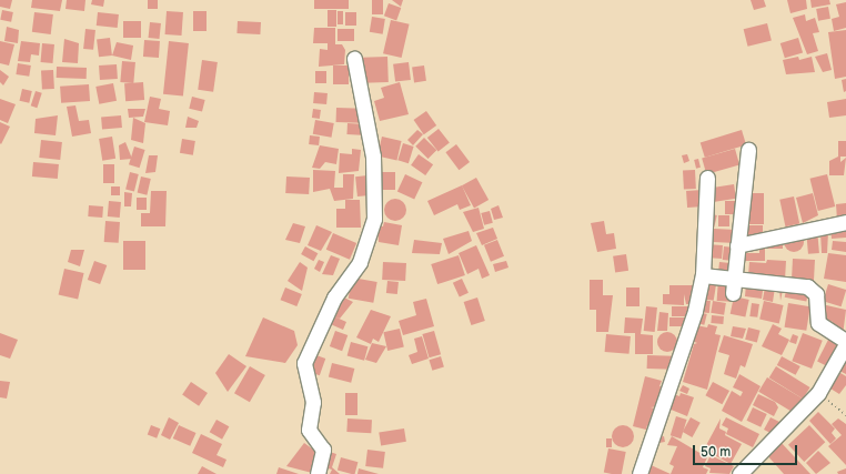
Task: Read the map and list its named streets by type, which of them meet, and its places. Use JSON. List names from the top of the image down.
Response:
{
  "scale_bar": "50 m"
}
